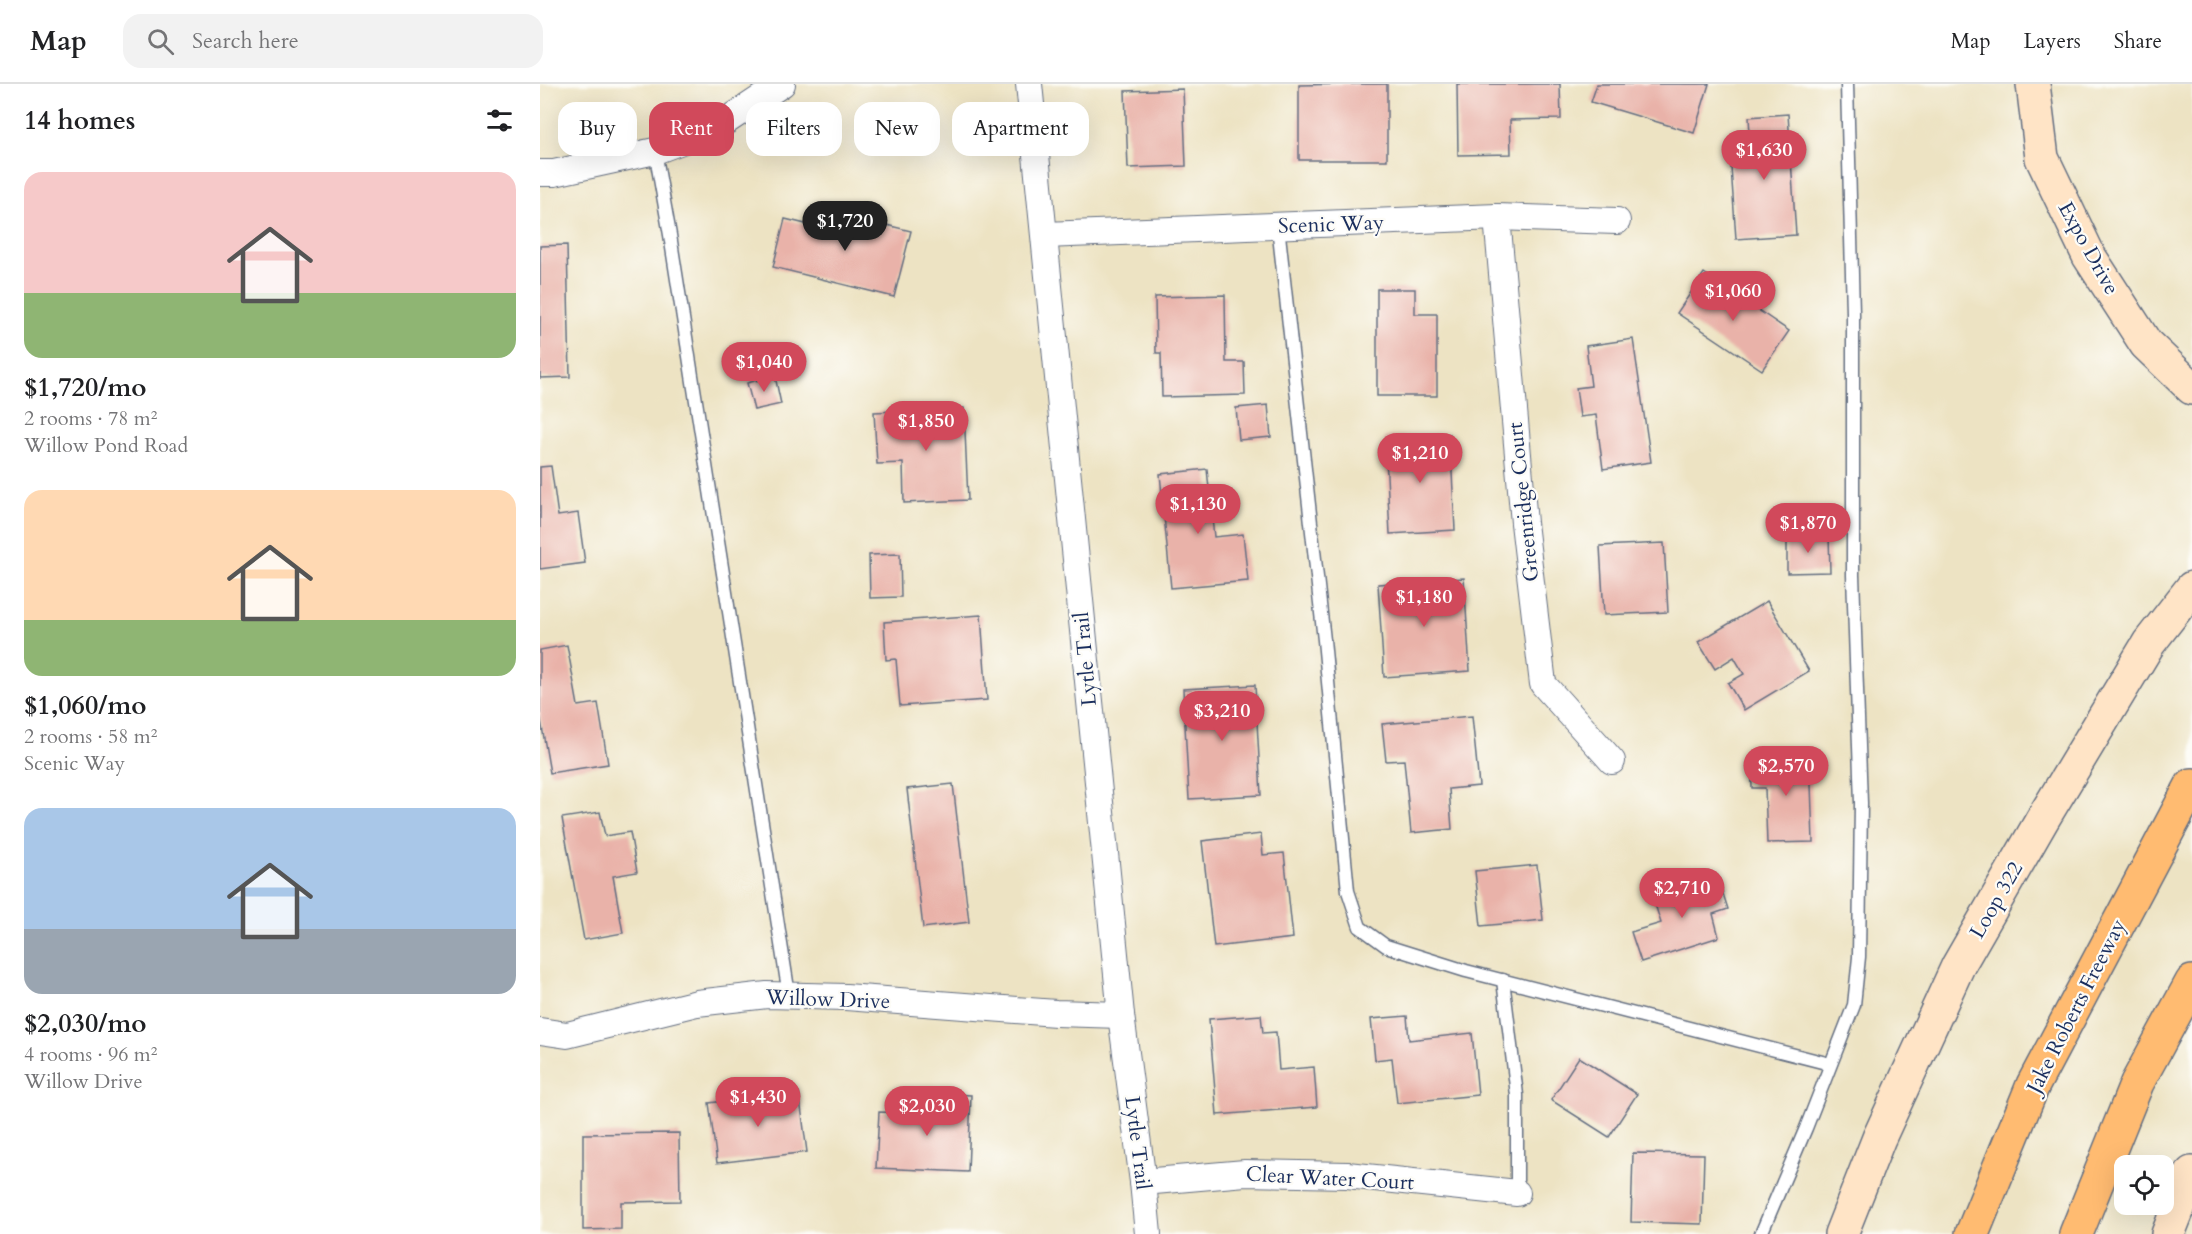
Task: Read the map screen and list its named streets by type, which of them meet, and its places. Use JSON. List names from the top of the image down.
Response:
{
  "streets": {
    "highway": ["Jake Roberts Freeway"],
    "main road": ["Expo Drive", "Loop 322"],
    "street": [
      "Scenic Way",
      "Greenridge Court",
      "Lytle Trail",
      "Willow Drive",
      "Clear Water Court"
    ]
  },
  "crossings": [
    ["Scenic Way", "Greenridge Court"],
    ["Scenic Way", "Lytle Trail"],
    ["Lytle Trail", "Willow Drive"],
    ["Lytle Trail", "Clear Water Court"]
  ],
  "page": {
    "header": "Map",
    "search": "Search here",
    "nav": ["Map", "Layers", "Share"],
    "heading": "14 homes",
    "chip": [
      "Buy",
      "Rent",
      "Filters",
      "New",
      "Apartment"
    ],
    "price": [
      "$1,630",
      "$1,720",
      "$1,060",
      "$1,040",
      "$1,850",
      "$1,210",
      "$1,130",
      "$1,870",
      "$1,180",
      "$3,210",
      "$2,570",
      "$2,710",
      "$1,430",
      "$2,030"
    ],
    "list": [
      {
        "name": "$1,720/mo",
        "note": "2 rooms · 78 m² · Willow Pond Road"
      },
      {
        "name": "$1,060/mo",
        "note": "2 rooms · 58 m² · Scenic Way"
      },
      {
        "name": "$2,030/mo",
        "note": "4 rooms · 96 m² · Willow Drive"
      }
    ]
  }
}
